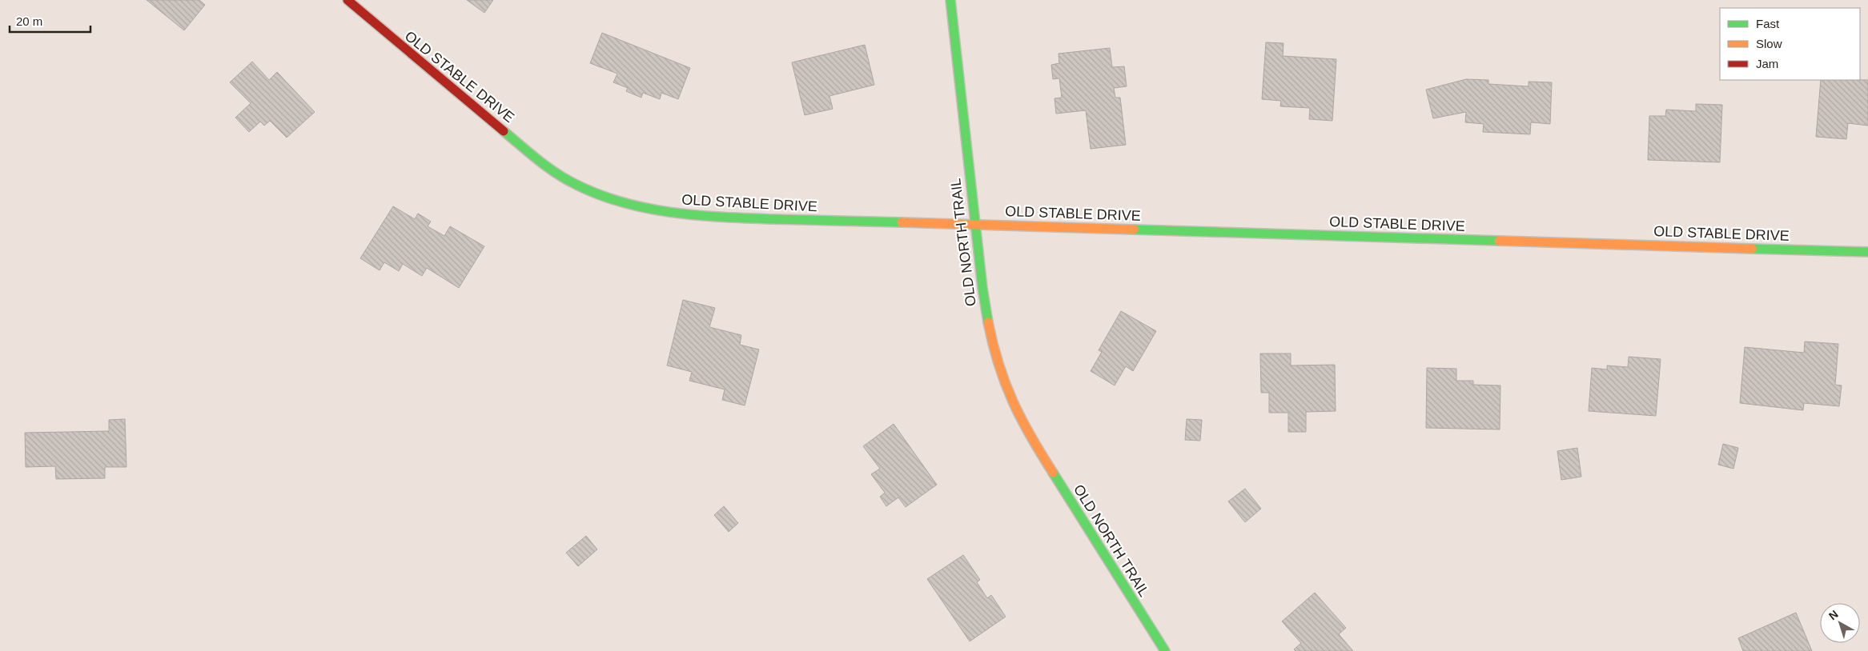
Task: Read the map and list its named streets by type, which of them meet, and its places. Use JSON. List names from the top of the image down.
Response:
{
  "streets": {
    "street": ["OLD STABLE DRIVE", "OLD NORTH TRAIL"]
  },
  "crossings": [
    ["OLD STABLE DRIVE", "OLD NORTH TRAIL"]
  ],
  "legend": ["Fast", "Slow", "Jam"],
  "scale_bar": "20 m",
  "north": "top left"
}
